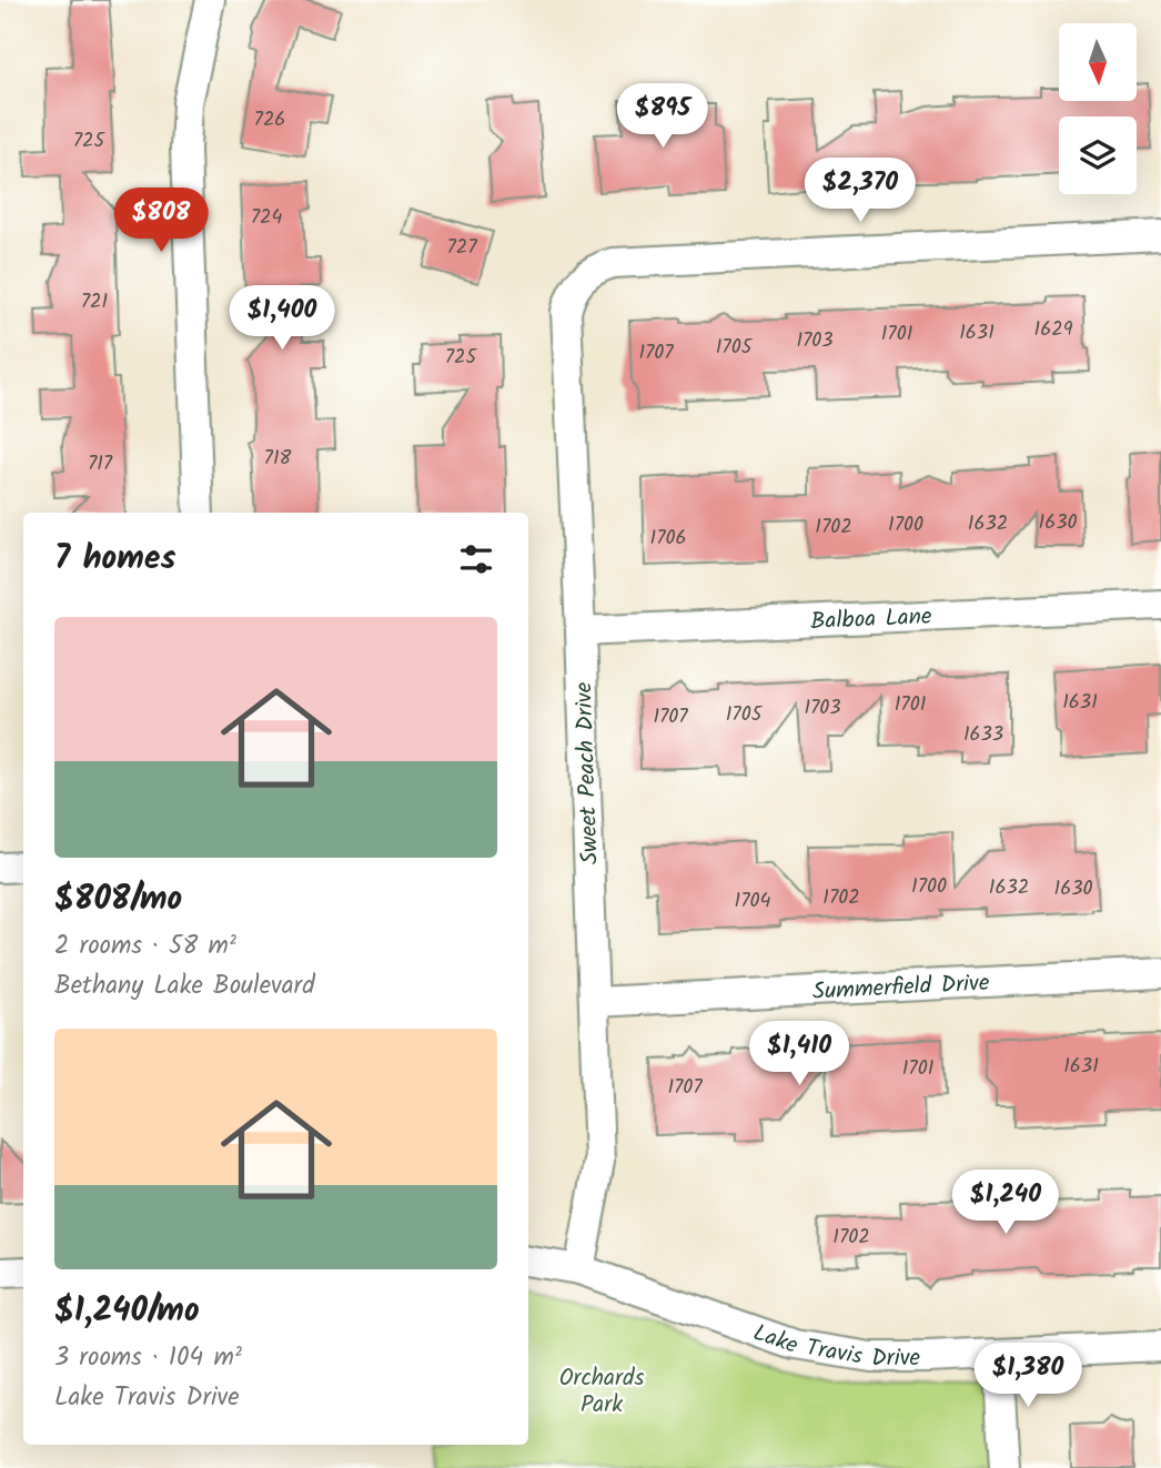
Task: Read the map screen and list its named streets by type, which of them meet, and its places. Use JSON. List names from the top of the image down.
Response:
{
  "streets": {
    "street": [
      "Balboa Lane",
      "Sweet Peach Drive",
      "Summerfield Drive",
      "Lake Travis Drive"
    ]
  },
  "crossings": [
    ["Balboa Lane", "Sweet Peach Drive"],
    ["Sweet Peach Drive", "Summerfield Drive"],
    ["Sweet Peach Drive", "Lake Travis Drive"]
  ],
  "parks": ["Orchards Park"],
  "house_numbers": [
    "726",
    "725",
    "724",
    "727",
    "721",
    "1629",
    "1631",
    "1701",
    "1703",
    "1705",
    "1707",
    "725",
    "718",
    "717",
    "1630",
    "1632",
    "1700",
    "1702",
    "1706",
    "1631",
    "1701",
    "1703",
    "1705",
    "1707",
    "1633",
    "1700",
    "1632",
    "1630",
    "1702",
    "1704",
    "1631",
    "1701",
    "1707",
    "1702"
  ],
  "north": "bottom",
  "page": {
    "price": [
      "$895",
      "$2,370",
      "$808",
      "$1,400",
      "$1,410",
      "$1,240",
      "$1,380"
    ],
    "heading": "7 homes",
    "list": [
      {
        "name": "$808/mo",
        "note": "2 rooms · 58 m² · Bethany Lake Boulevard"
      },
      {
        "name": "$1,240/mo",
        "note": "3 rooms · 104 m² · Lake Travis Drive"
      }
    ]
  }
}
